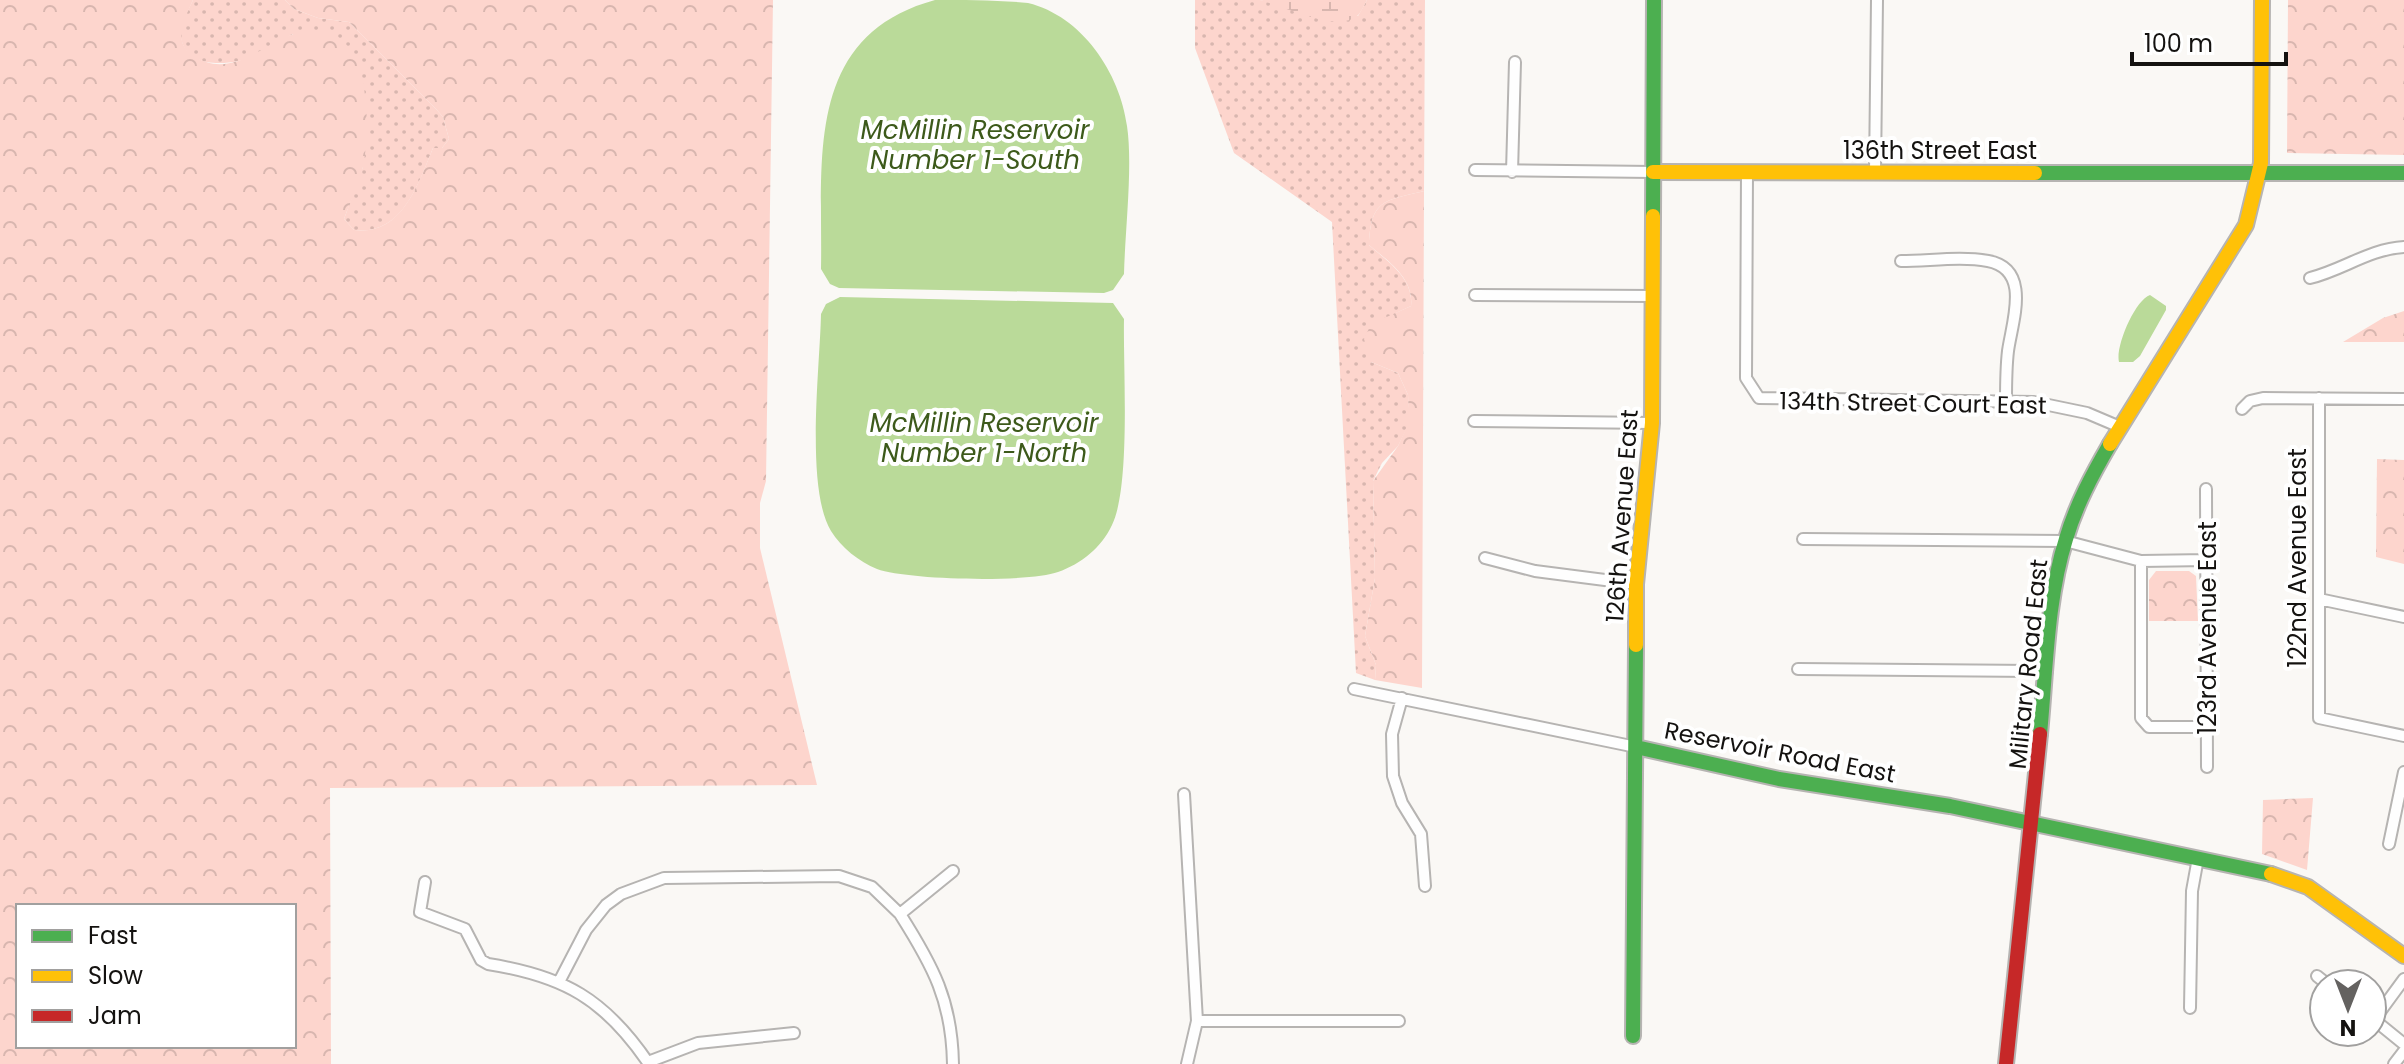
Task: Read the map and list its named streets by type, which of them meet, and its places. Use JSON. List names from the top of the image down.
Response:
{
  "streets": {
    "street": [
      "136th Street East",
      "134th Street Court East",
      "126th Avenue East",
      "122nd Avenue East",
      "123rd Avenue East",
      "Military Road East",
      "Reservoir Road East"
    ]
  },
  "crossings": [
    ["136th Street East", "134th Street Court East"],
    ["136th Street East", "126th Avenue East"],
    ["136th Street East", "Military Road East"],
    ["134th Street Court East", "Military Road East"],
    ["126th Avenue East", "Reservoir Road East"],
    ["Military Road East", "Reservoir Road East"]
  ],
  "water": ["McMillin Reservoir Number 1-South", "McMillin Reservoir Number 1-North"],
  "legend": ["Fast", "Slow", "Jam"],
  "scale_bar": "100 m",
  "north": "bottom"
}
